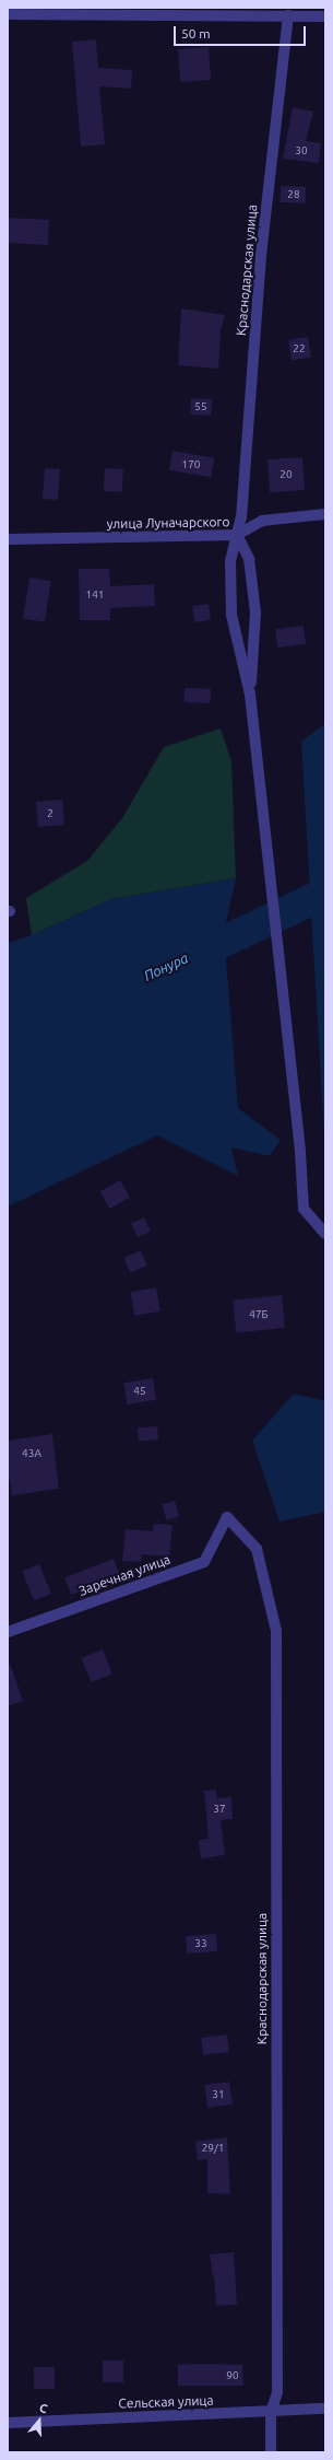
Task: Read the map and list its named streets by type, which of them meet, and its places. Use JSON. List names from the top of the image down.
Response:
{
  "streets": {
    "street": [
      "Краснодарская улица",
      "улица Луначарского",
      "Заречная улица",
      "Сельская улица"
    ]
  },
  "crossings": [
    ["Краснодарская улица", "улица Луначарского"],
    ["Краснодарская улица", "Заречная улица"],
    ["Краснодарская улица", "Сельская улица"]
  ],
  "water": ["Понура"],
  "house_numbers": [
    "30",
    "28",
    "22",
    "55",
    "170",
    "20",
    "141",
    "2",
    "47Б",
    "45",
    "43А",
    "37",
    "33",
    "31",
    "29/1",
    "90"
  ],
  "scale_bar": "50 m",
  "north": "top"
}
